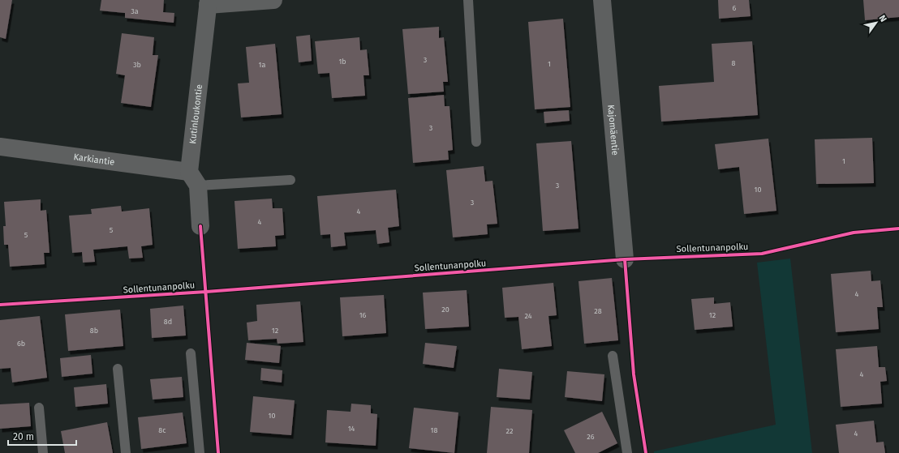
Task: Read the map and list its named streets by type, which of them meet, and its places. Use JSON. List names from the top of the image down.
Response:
{
  "streets": {
    "street": ["Kutinloukontie", "Kajomäentie", "Karkiantie"],
    "cycle path": ["Sollentunanpolku"]
  },
  "crossings": [
    ["Kutinloukontie", "Karkiantie"]
  ],
  "house_numbers": [
    "6",
    "3a",
    "3",
    "1b",
    "8",
    "1",
    "3b",
    "1a",
    "3",
    "1",
    "3",
    "10",
    "3",
    "4",
    "4",
    "5",
    "5",
    "4",
    "20",
    "28",
    "16",
    "12",
    "24",
    "8d",
    "8b",
    "12",
    "6b",
    "4",
    "10",
    "14",
    "8c",
    "18",
    "22",
    "4",
    "26"
  ],
  "scale_bar": "20 m",
  "north": "top right"
}
